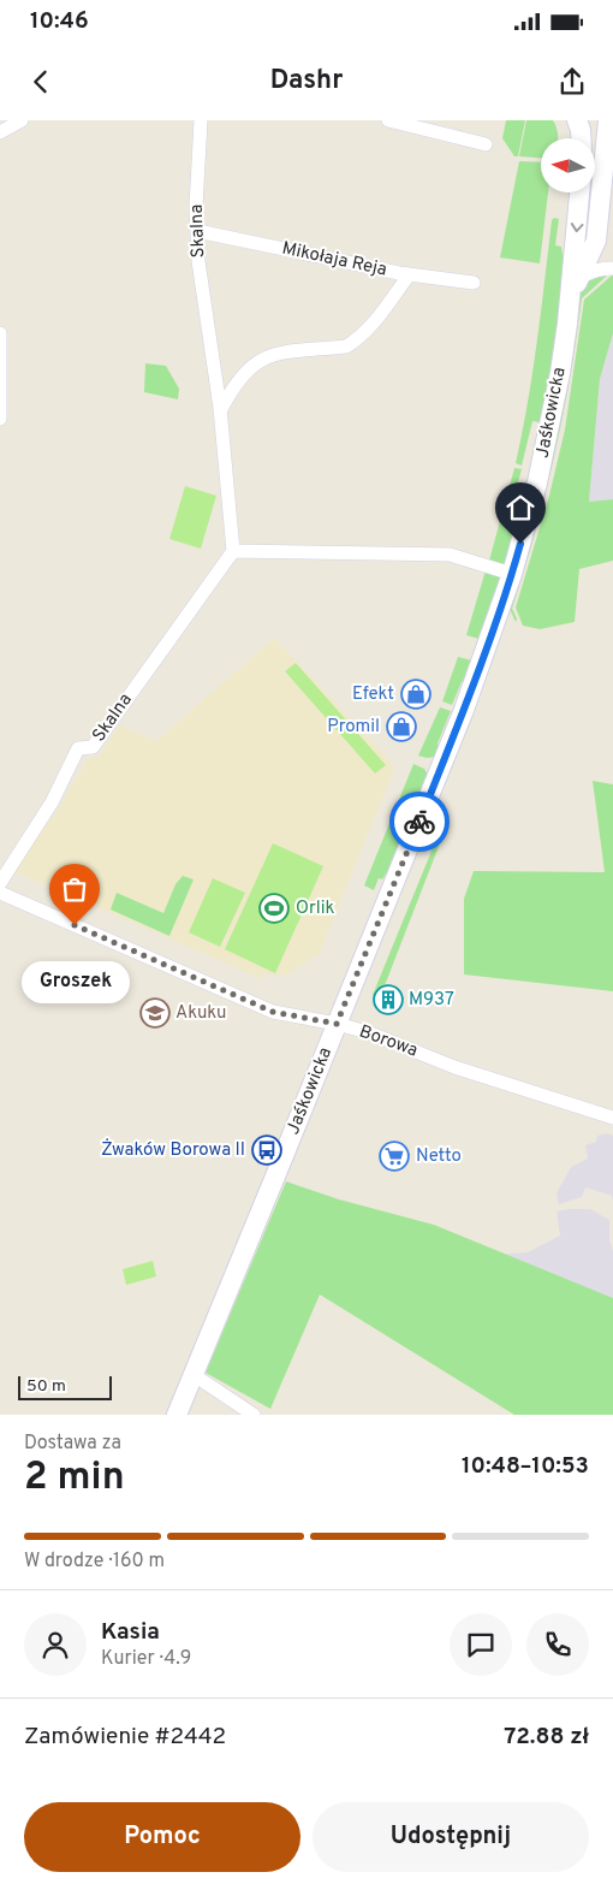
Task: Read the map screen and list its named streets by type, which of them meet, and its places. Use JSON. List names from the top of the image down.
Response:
{
  "streets": {
    "street": [
      "Skalna",
      "Mikołaja Reja",
      "Jaśkowicka",
      "Borowa"
    ]
  },
  "crossings": [
    ["Skalna", "Mikołaja Reja"],
    ["Jaśkowicka", "Borowa"]
  ],
  "places": {
    "shop": ["Efekt", "Promil"],
    "sports": ["Orlik"],
    "other": ["Groszek"],
    "building": ["M937"],
    "school or university": ["Akuku"],
    "bus stop": ["Żwaków Borowa II"],
    "supermarket": ["Netto"]
  },
  "scale_bar": "50 m",
  "north": "left",
  "page": {
    "status": "10:46",
    "header": "Dashr",
    "bubble": "Groszek",
    "scale": "50 m",
    "heading": ["2 min", "Dostawa za", "10:48–10:53"],
    "panel": [
      "Kasia",
      "Kurier · 4.9",
      "Zamówienie #2442",
      "72.88 zł"
    ],
    "bar": "W drodze · 160 m",
    "buttons": ["Pomoc", "Udostępnij"]
  }
}
